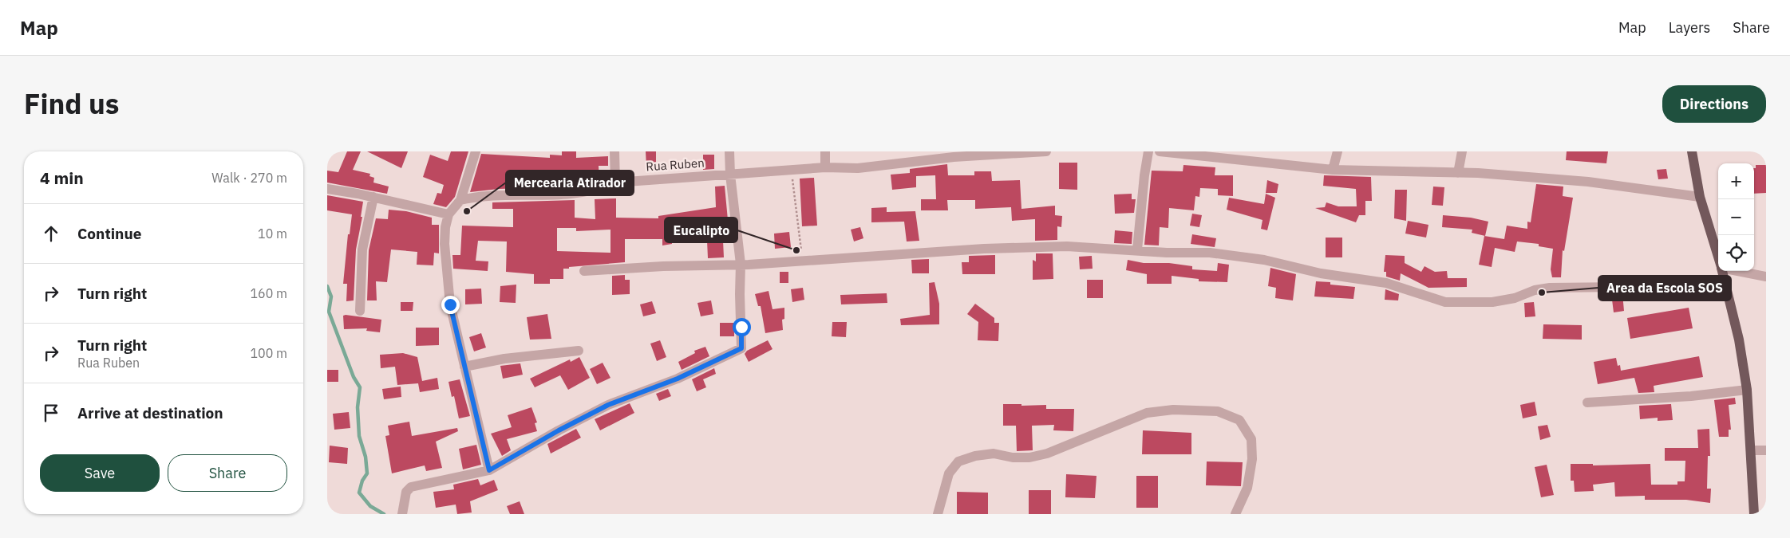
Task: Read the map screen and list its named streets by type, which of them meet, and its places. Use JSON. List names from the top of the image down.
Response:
{
  "streets": {
    "street": ["Rua Ruben"]
  },
  "places": ["Mercearia Atirador", "Eucalipto", "Area da Escola SOS"],
  "page": {
    "header": "Map",
    "nav": ["Map", "Layers", "Share"],
    "title": "Find us",
    "buttons": [
      "Directions",
      ["Save", "Share"]
    ],
    "heading": ["4 min", "Walk · 270 m"],
    "map_buttons": ["+", "−"],
    "list": [
      ["Continue", "10 m"],
      ["Turn right", "160 m"],
      ["Turn right", "Rua Ruben", "100 m"],
      "Arrive at destination"
    ]
  }
}
